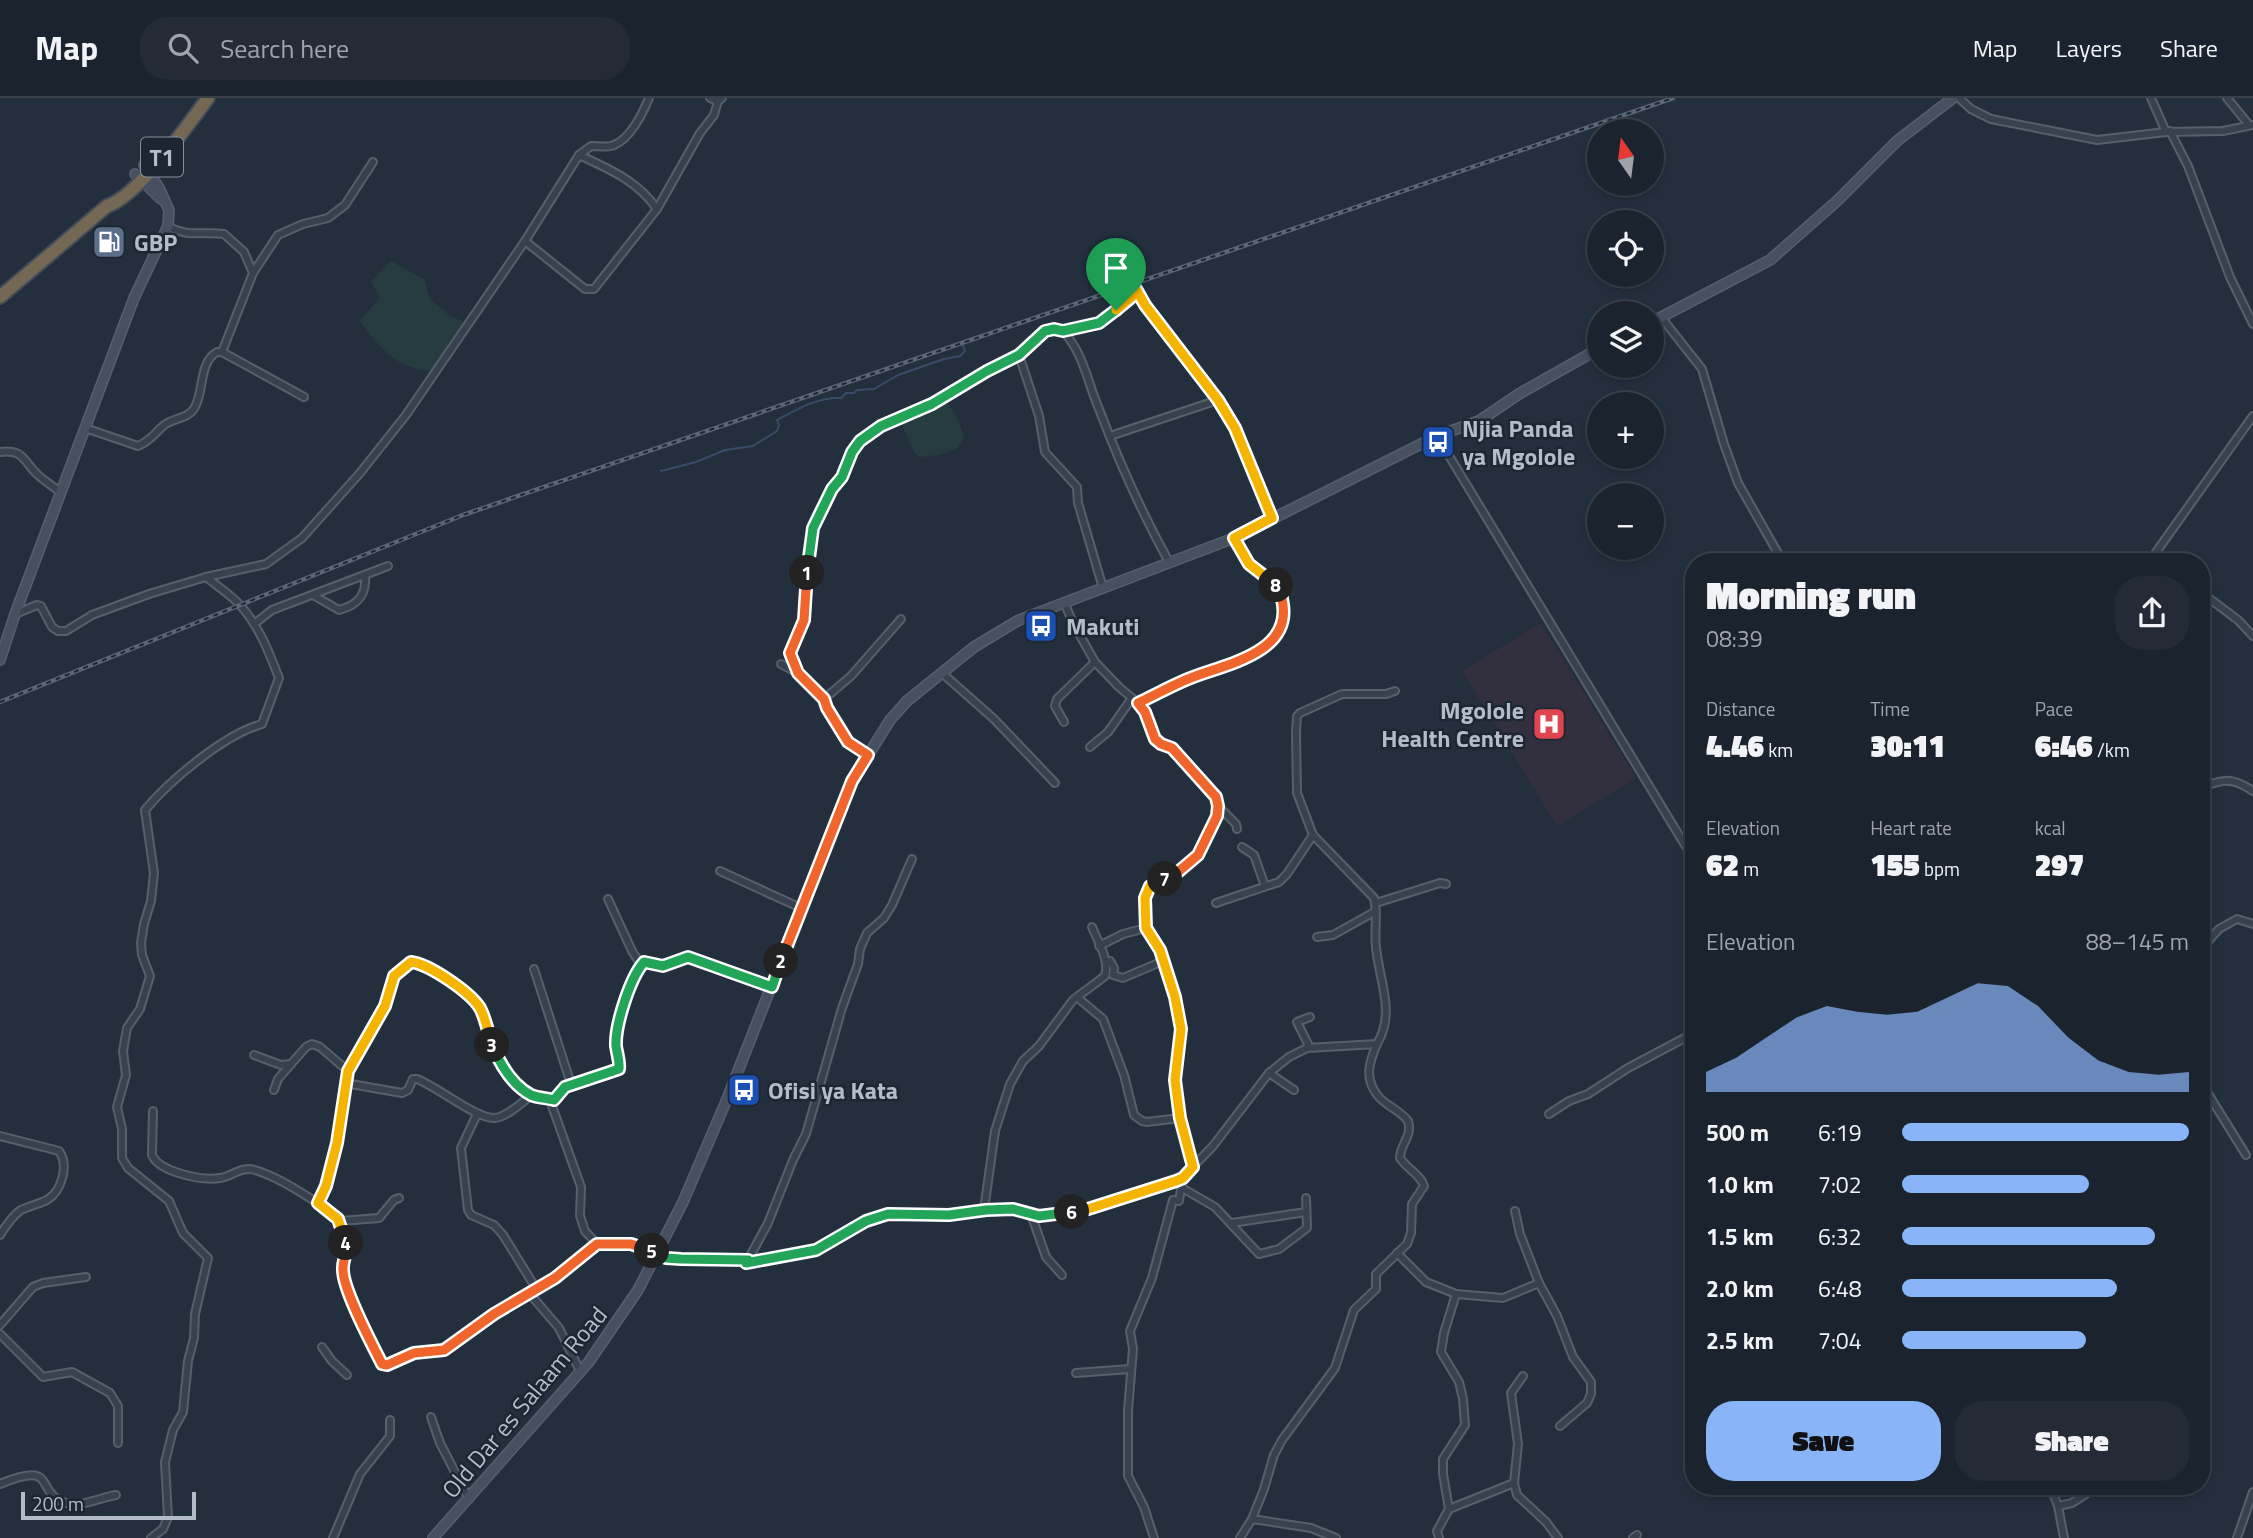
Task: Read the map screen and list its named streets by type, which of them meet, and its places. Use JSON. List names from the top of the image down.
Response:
{
  "streets": {
    "highway": ["T1"],
    "street": ["Old Dar es Salaam Road"]
  },
  "places": {
    "fuel station": ["GBP"],
    "bus stop": ["Njia Panda ya Mgolole", "Makuti", "Ofisi ya Kata"],
    "hospital": ["Mgolole Health Centre"]
  },
  "scale_bar": "200 m",
  "north": "top",
  "page": {
    "header": "Map",
    "search": "Search here",
    "nav": ["Map", "Layers", "Share"],
    "map_buttons": ["+", "−"],
    "heading": ["Morning run", "08:39"],
    "pins": [
      "1",
      "8",
      "7",
      "2",
      "3",
      "6",
      "4",
      "5"
    ],
    "stats": [
      ["Distance", "4.46 km"],
      ["Time", "30:11"],
      ["Pace", "6:46 /km"],
      ["Elevation", "62 m"],
      ["Heart rate", "155 bpm"],
      ["kcal", "297"]
    ],
    "chart": ["Elevation", "88–145 m"],
    "list": [
      {
        "name": "500 m",
        "note": "6:19"
      },
      {
        "name": "1.0 km",
        "note": "7:02"
      },
      {
        "name": "1.5 km",
        "note": "6:32"
      },
      {
        "name": "2.0 km",
        "note": "6:48"
      },
      {
        "name": "2.5 km",
        "note": "7:04"
      }
    ],
    "buttons": ["Save", "Share"],
    "scale": "200 m"
  }
}
